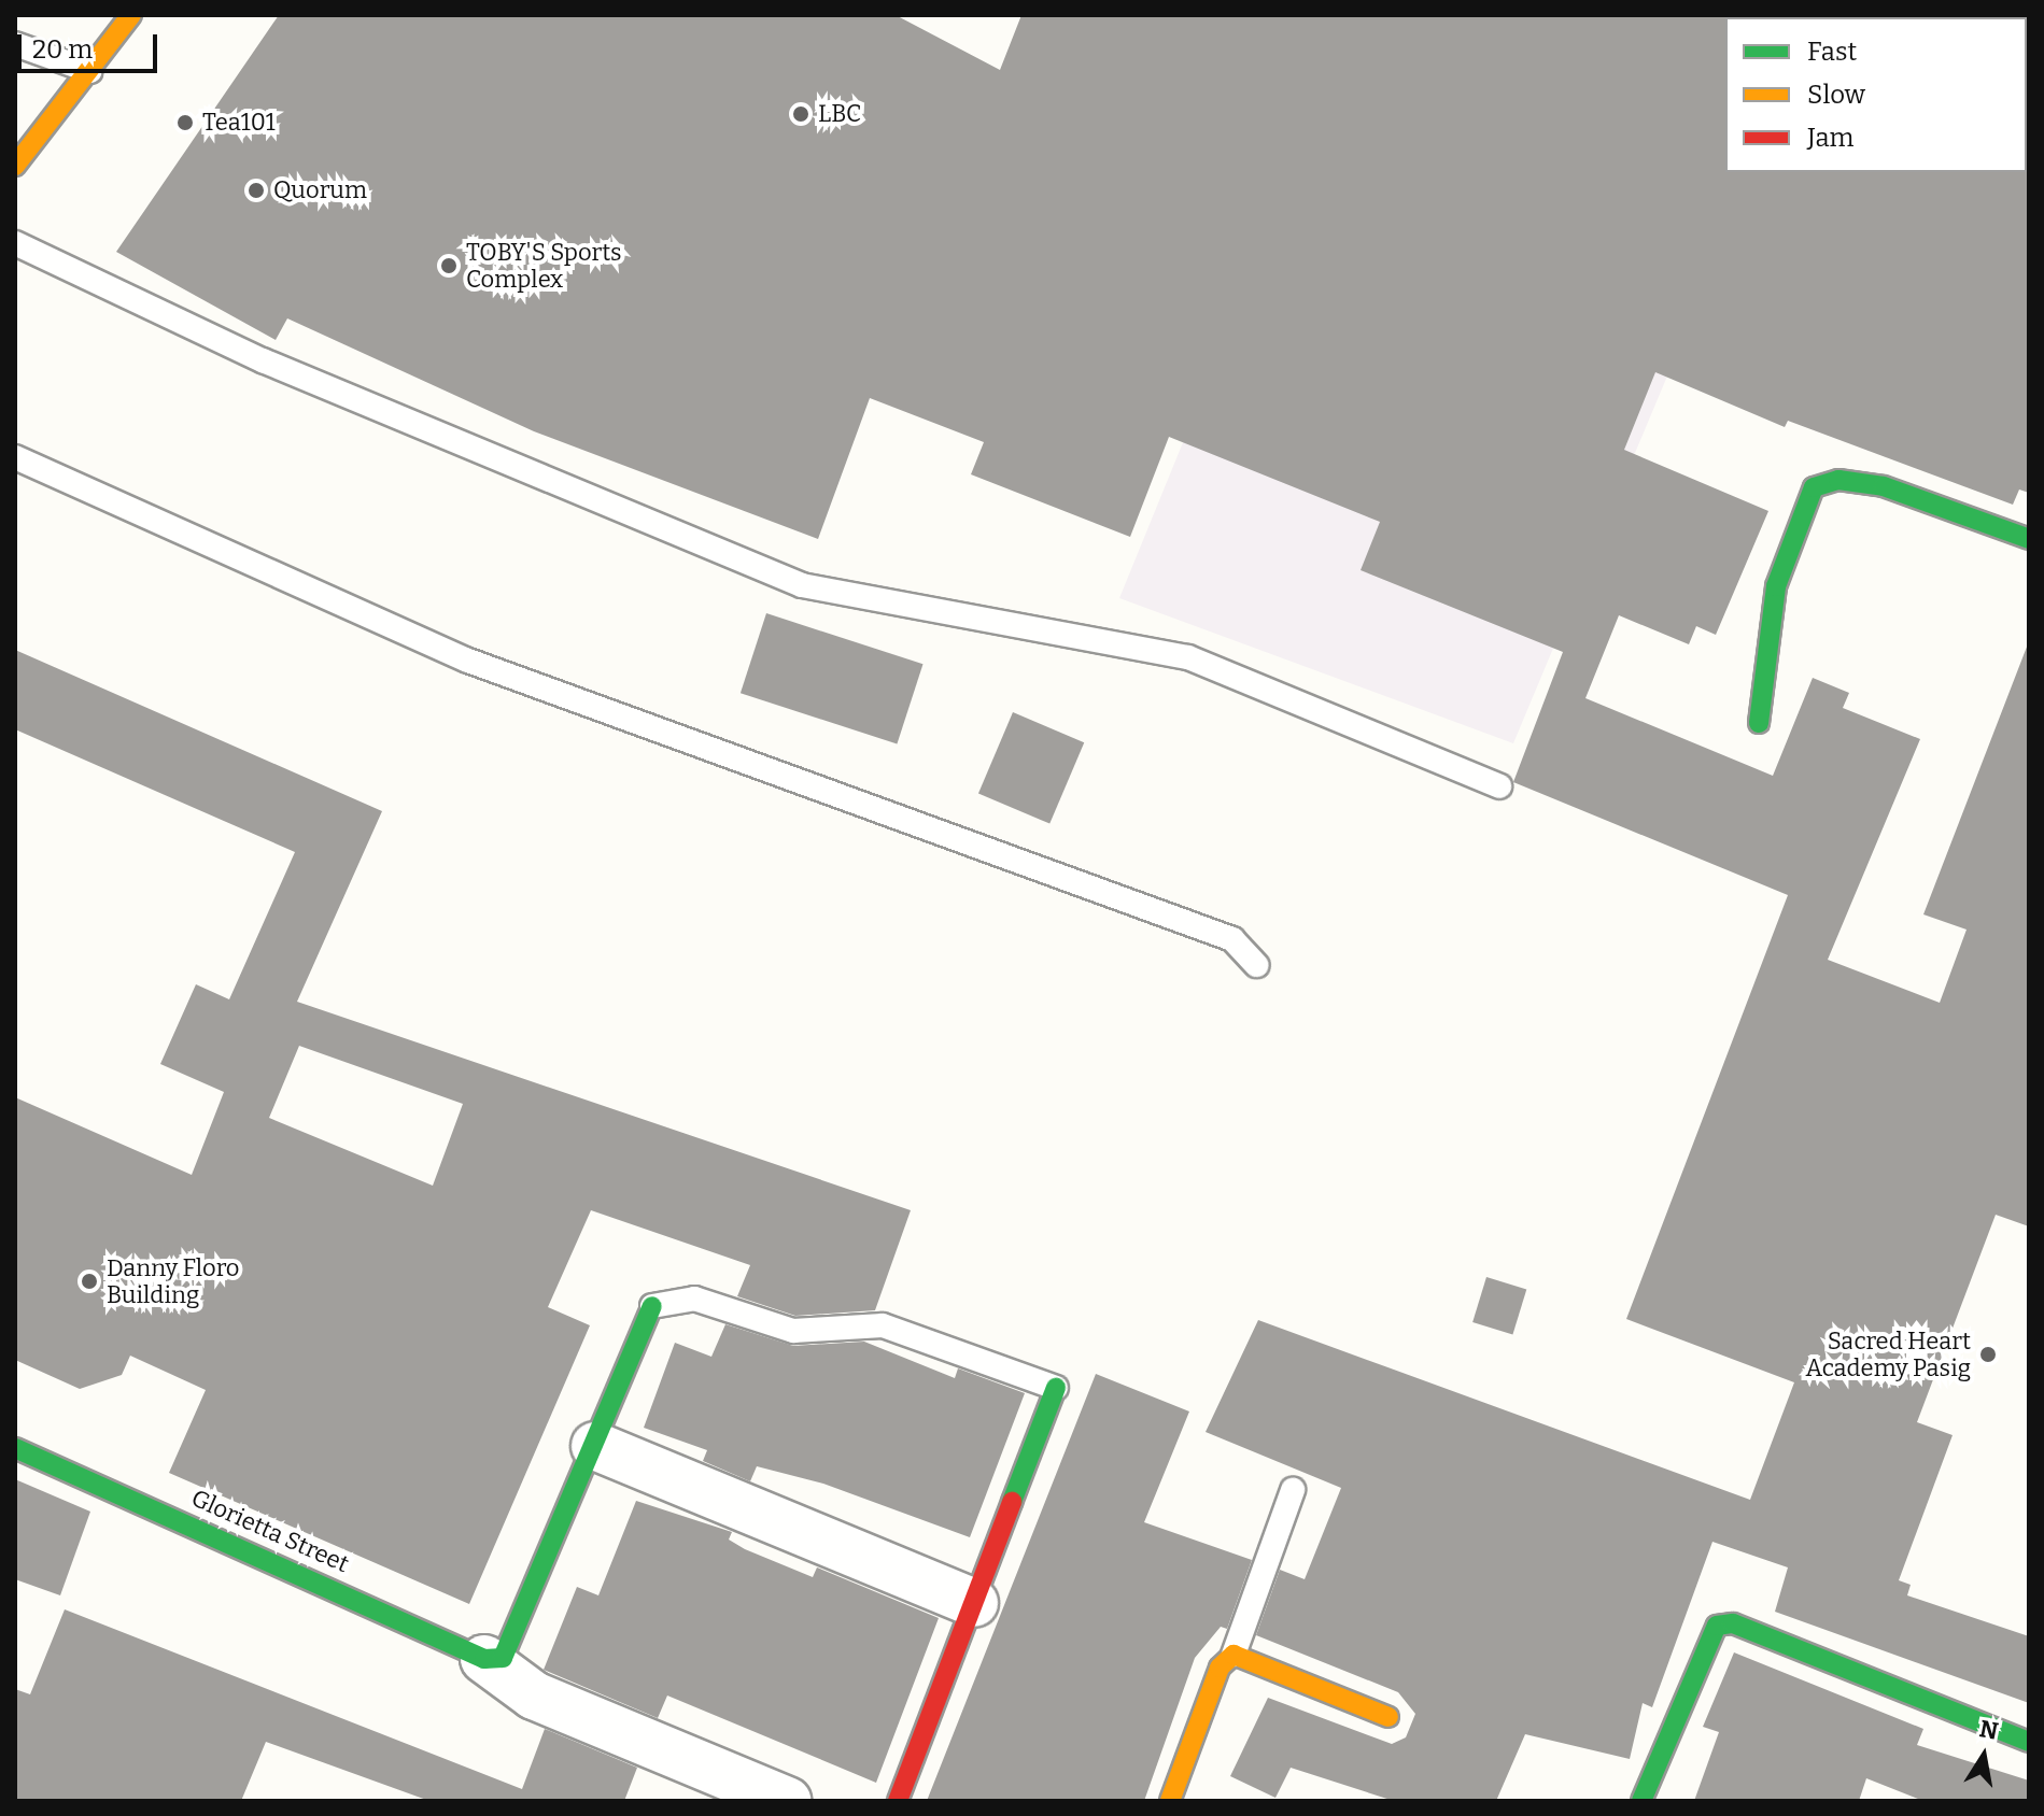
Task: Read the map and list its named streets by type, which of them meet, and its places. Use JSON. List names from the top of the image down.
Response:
{
  "streets": {
    "street": ["Glorietta Street"]
  },
  "places": [
    "LBC",
    "Tea101",
    "Quorum",
    "TOBY'S Sports Complex",
    "Danny Floro Building",
    "Sacred Heart Academy Pasig"
  ],
  "legend": ["Fast", "Slow", "Jam"],
  "scale_bar": "20 m",
  "north": "top"
}
